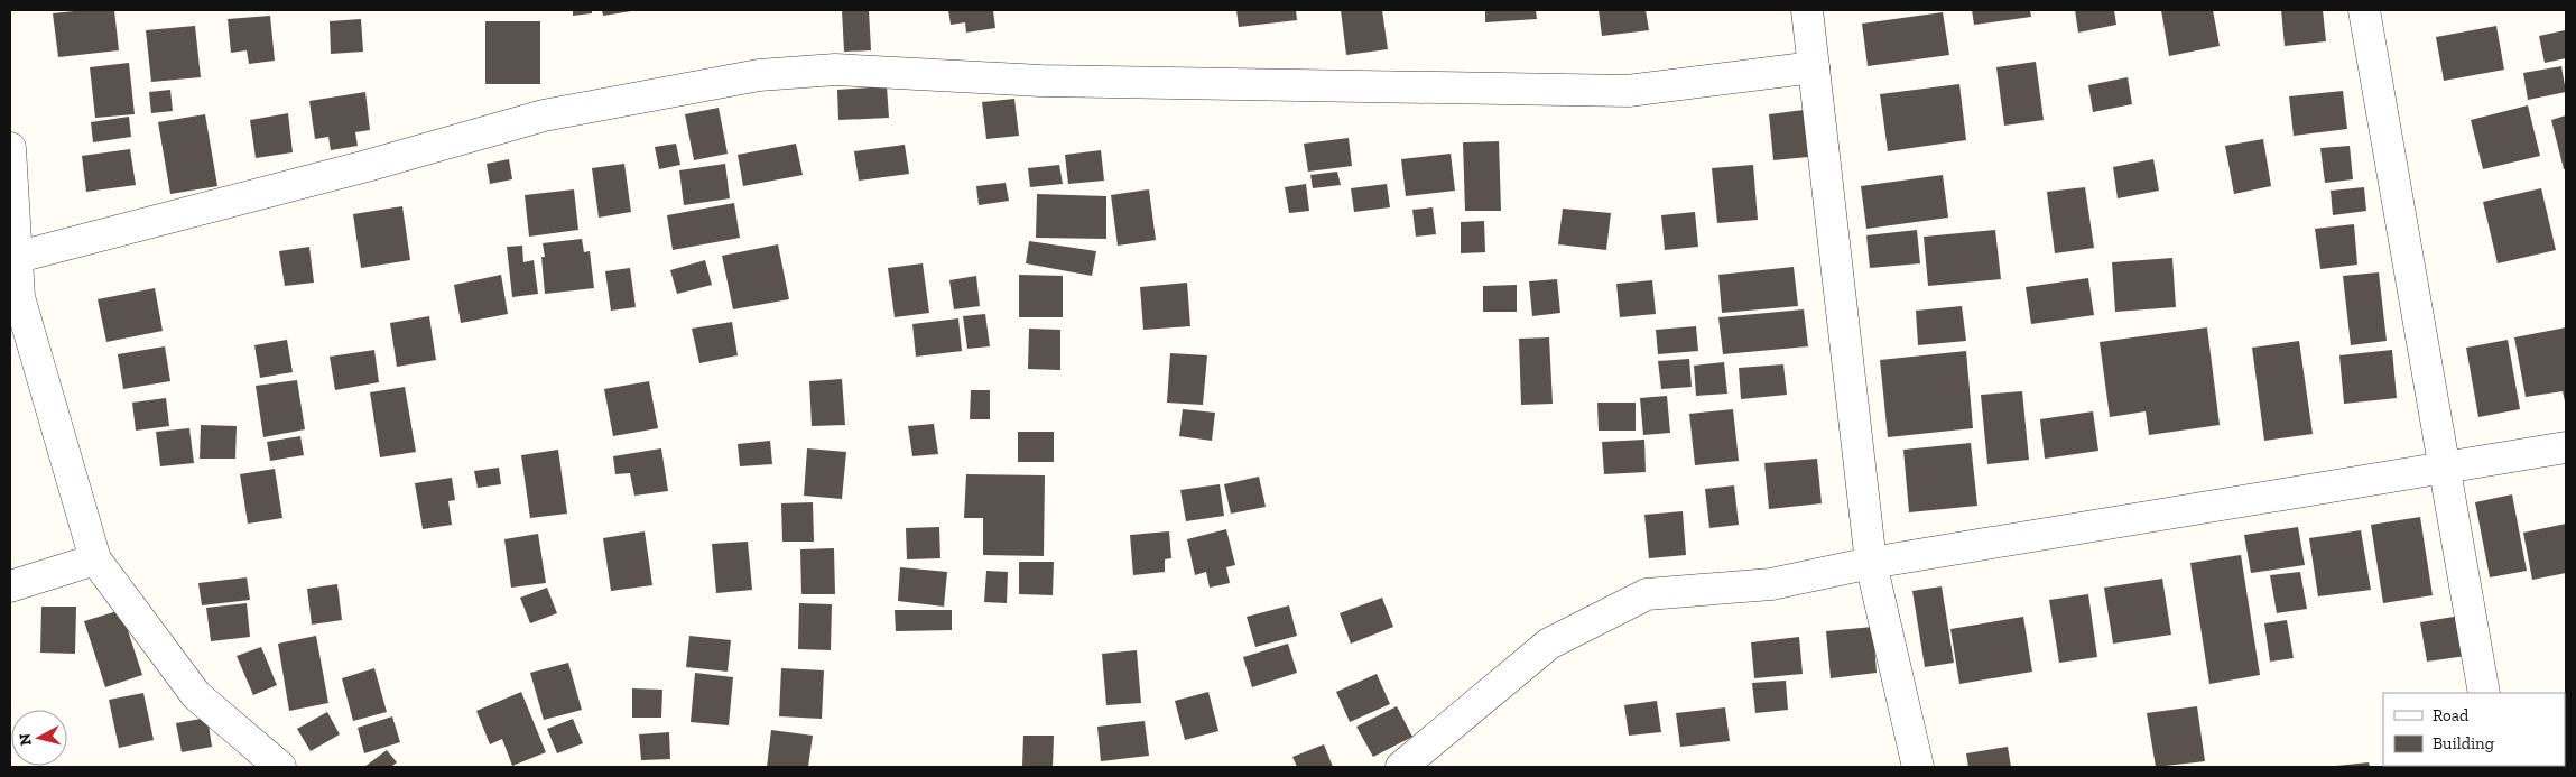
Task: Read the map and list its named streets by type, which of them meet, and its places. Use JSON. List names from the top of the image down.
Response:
{
  "legend": ["Road", "Building"],
  "north": "left"
}
